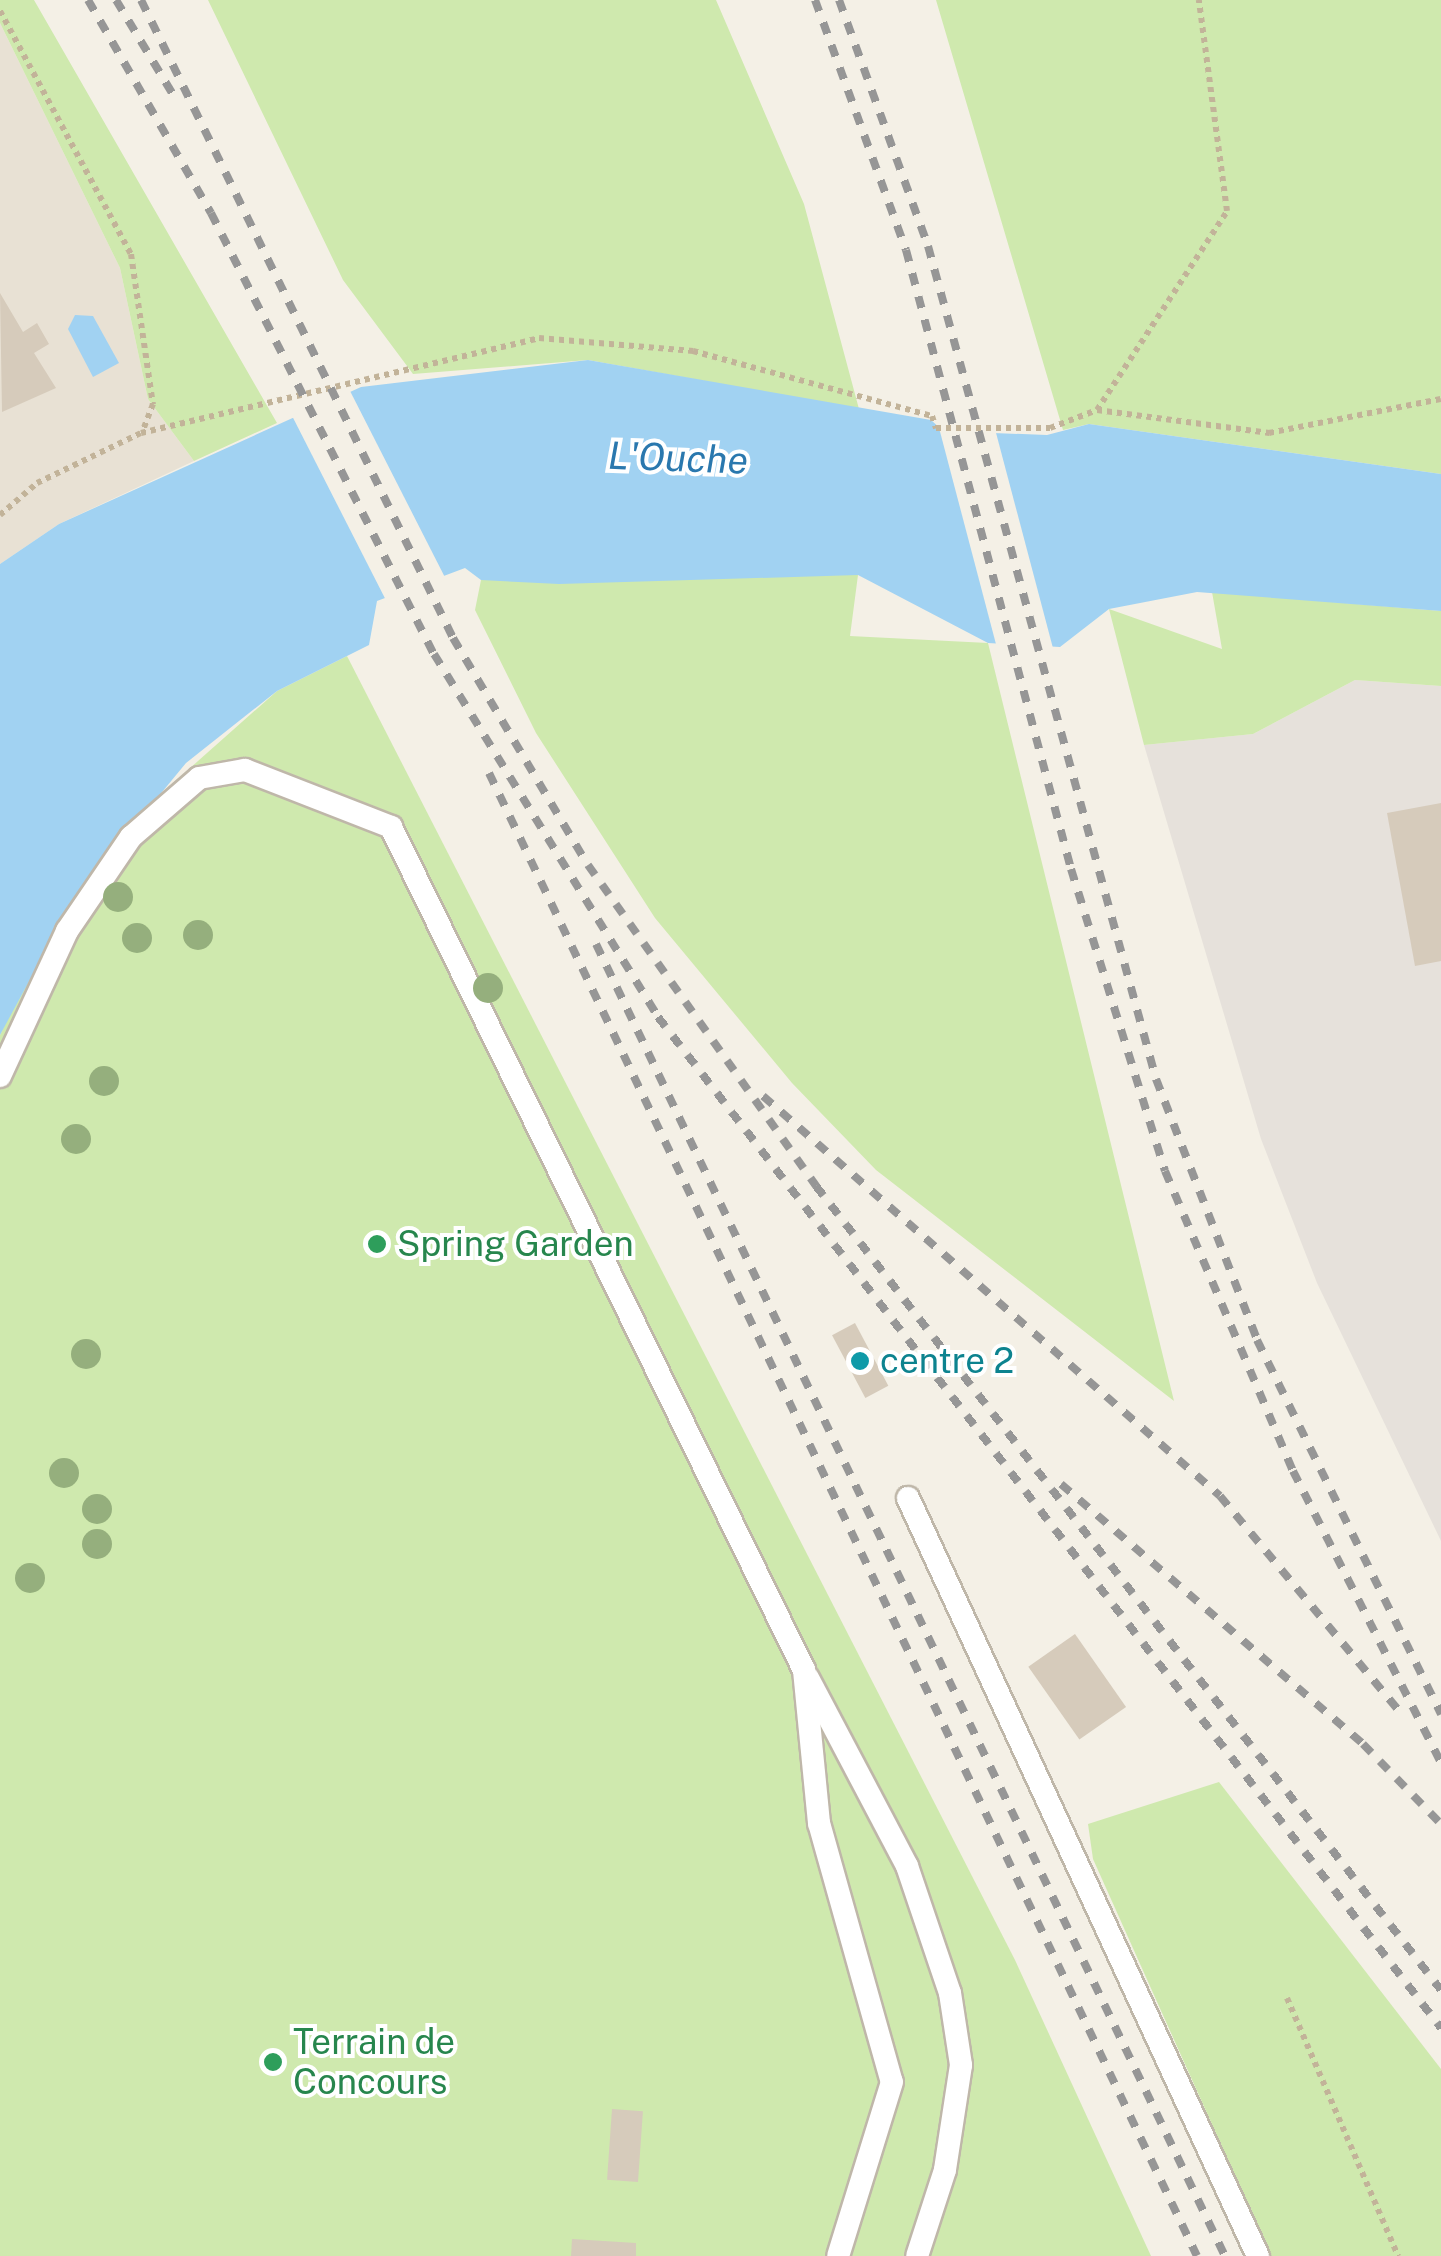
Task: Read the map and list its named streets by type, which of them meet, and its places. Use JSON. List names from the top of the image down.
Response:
{
  "water": ["L'Ouche"],
  "places": ["Spring Garden", "centre 2", "Terrain de Concours"]
}
